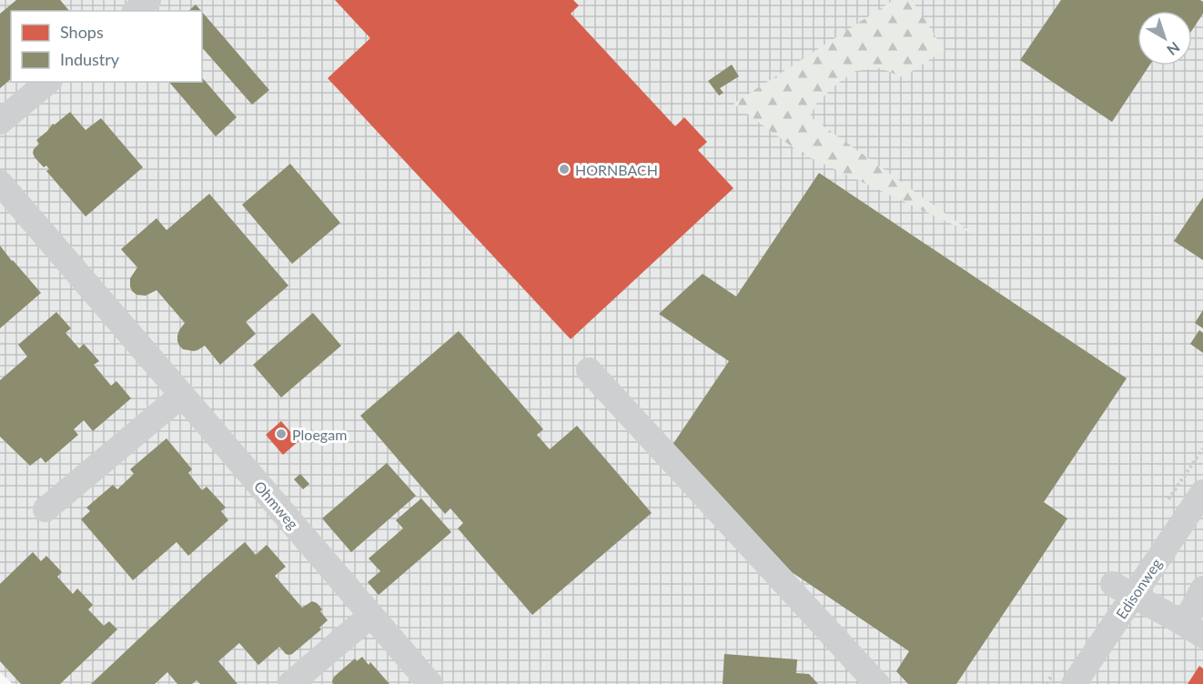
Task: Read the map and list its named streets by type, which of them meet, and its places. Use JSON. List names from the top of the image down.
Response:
{
  "streets": {
    "street": ["Ohmweg", "Edisonweg"]
  },
  "places": ["HORNBACH", "Ploegam"],
  "legend": ["Shops", "Industry"],
  "north": "bottom right"
}
